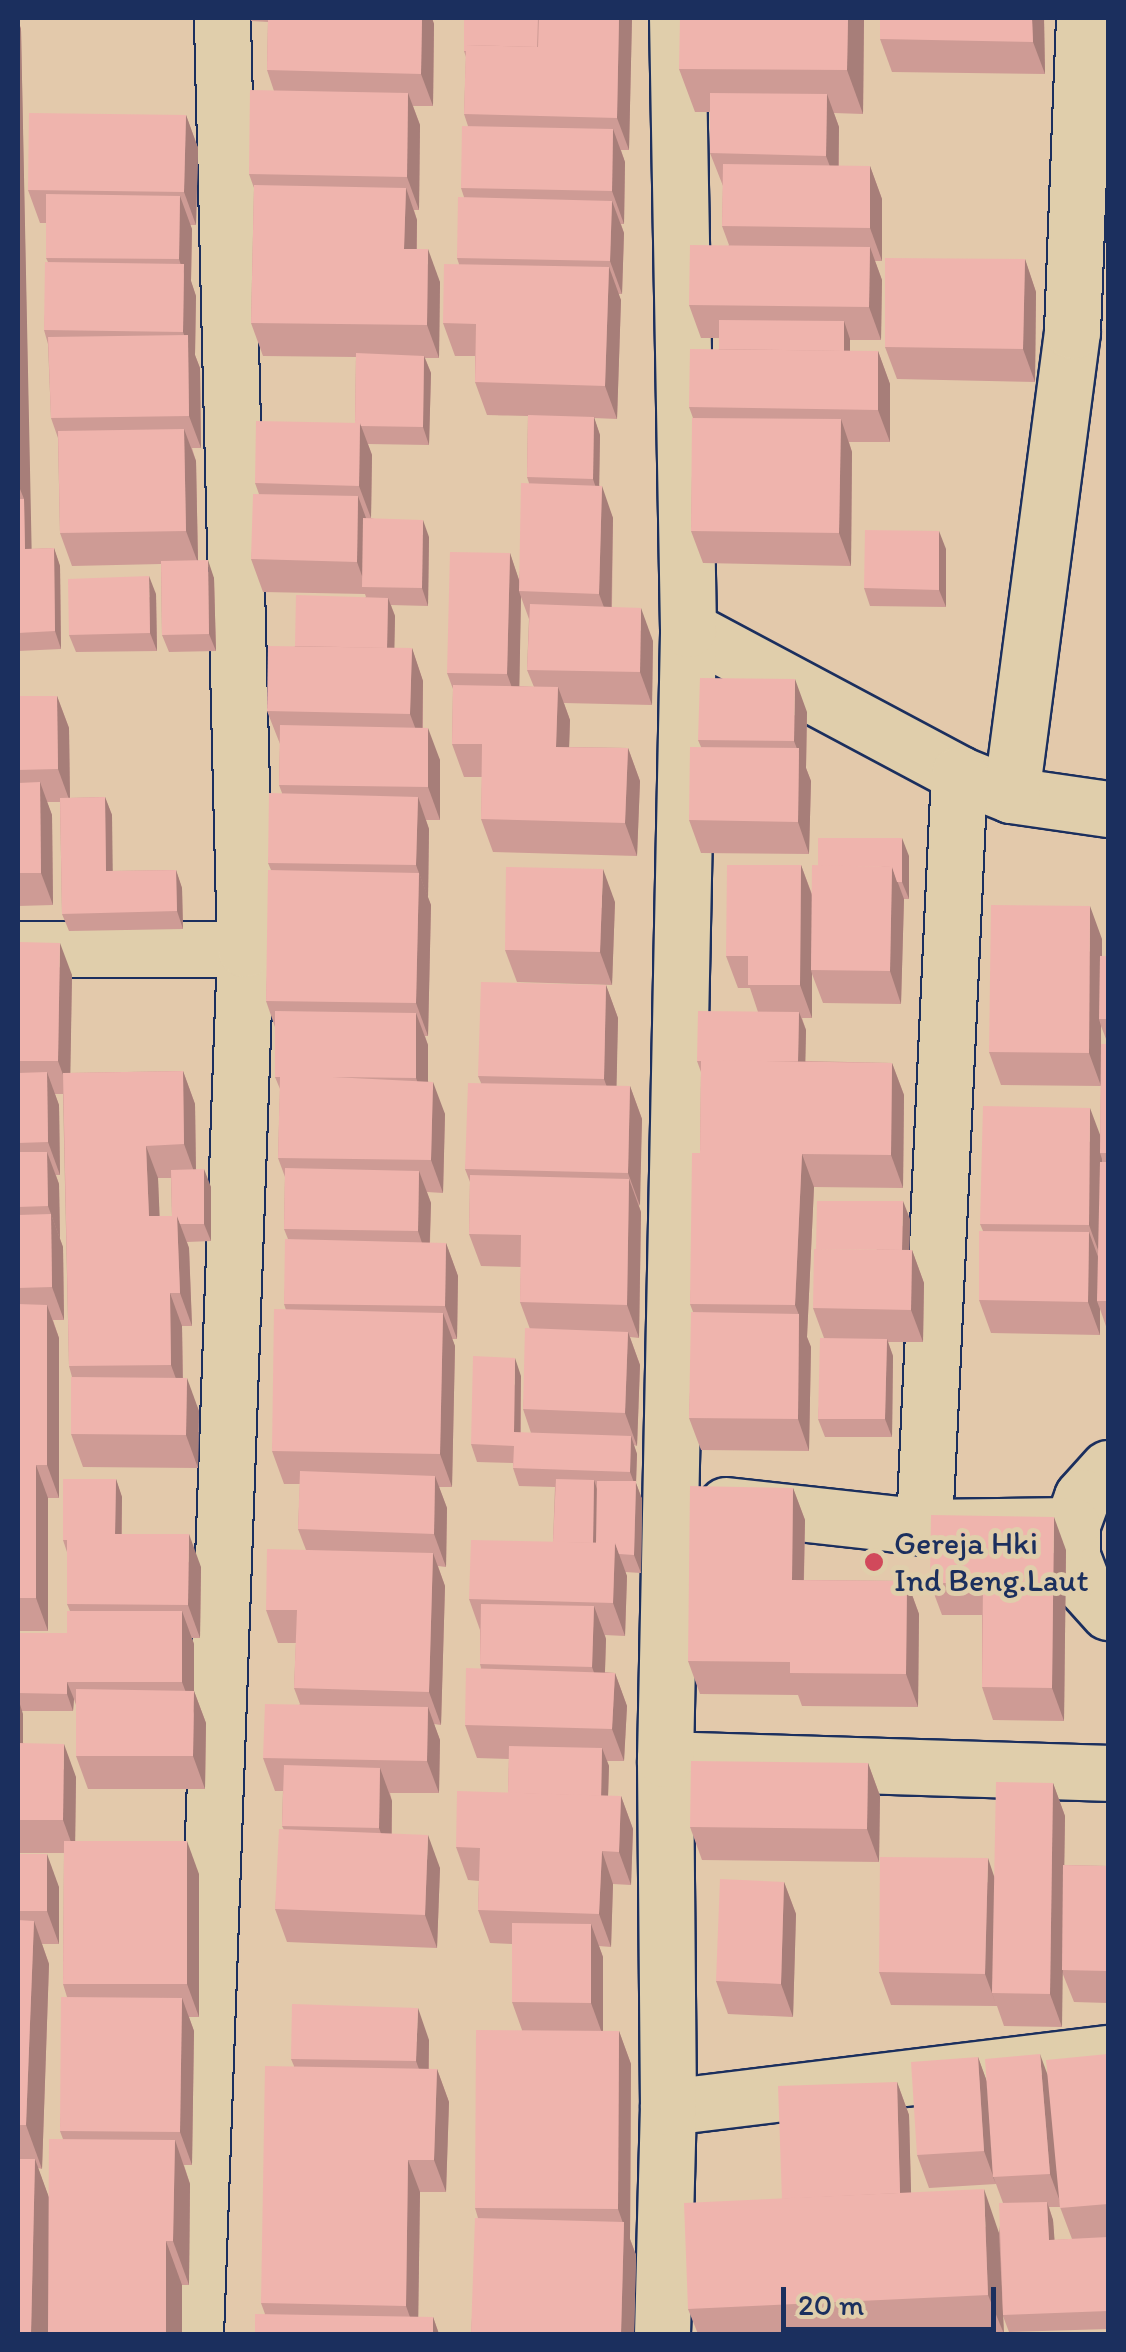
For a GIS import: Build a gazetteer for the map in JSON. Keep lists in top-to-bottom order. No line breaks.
{"places":["Gereja Hki Ind Beng.Laut"],"scale_bar":"20 m"}
